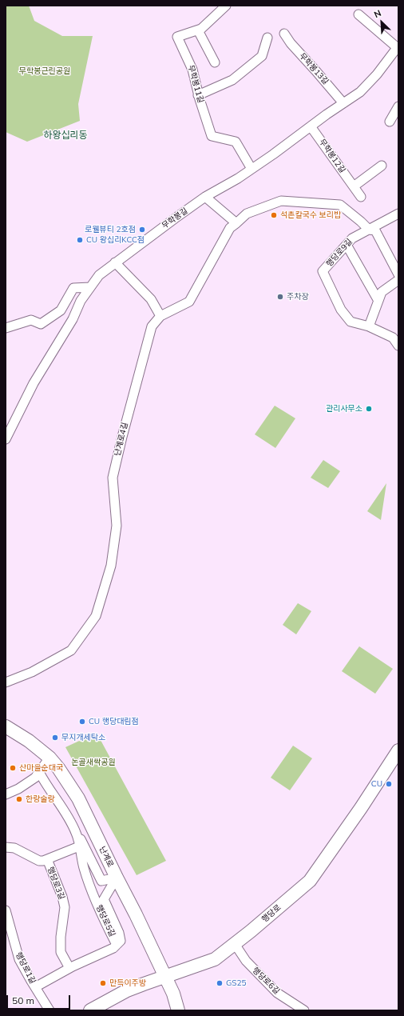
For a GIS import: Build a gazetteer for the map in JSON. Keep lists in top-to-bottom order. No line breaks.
{"streets":{"main road":["난계로","행당로"],"street":["무학봉13길","무학봉11길","무학봉12길","무학봉길","행당로9길","난계로4길","행당로3길","행당로5길","행당로1길","행당로6길"]},"crossings":[["무학봉13길","무학봉길"],["무학봉11길","무학봉길"],["무학봉12길","무학봉길"],["난계로","행당로"],["행당로3길","행당로5길"],["행당로3길","행당로1길"],["행당로","행당로6길"],["행당로5길","행당로1길"]],"districts":["하왕십리동"],"parks":["무학봉근린공원","논골새싹공원"],"places":["석촌칼국수 보리밥","로웰뷰티 2호점","CU 왕십리KCC점","주차장","관리사무소","CU 행당대림점","무지개세탁소","산마을순대국","CU","한랑술랑","만득이주방","GS25"],"scale_bar":"50 m","north":"top left"}
